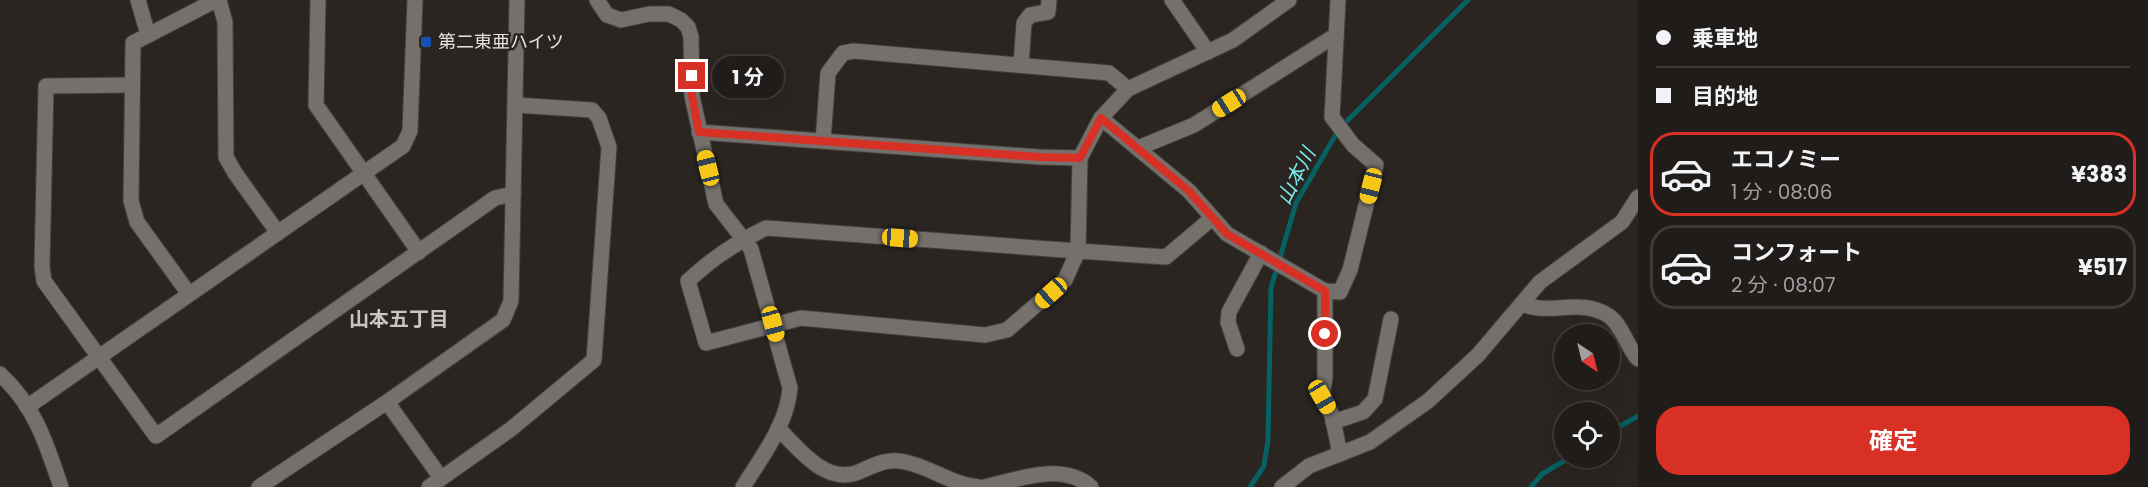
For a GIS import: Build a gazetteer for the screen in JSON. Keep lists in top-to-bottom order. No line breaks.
{"districts":["山本五丁目"],"water":["山本川"],"places":{"transit":["第二東亜ハイツ"]},"north":"bottom right","page":{"banner":["乗車地","目的地"],"bubble":"1 分","list":[{"name":"エコノミー","note":"1 分 · 08:06","value":"¥383"},{"name":"コンフォート","note":"2 分 · 08:07","value":"¥517"}],"buttons":"確定"}}
